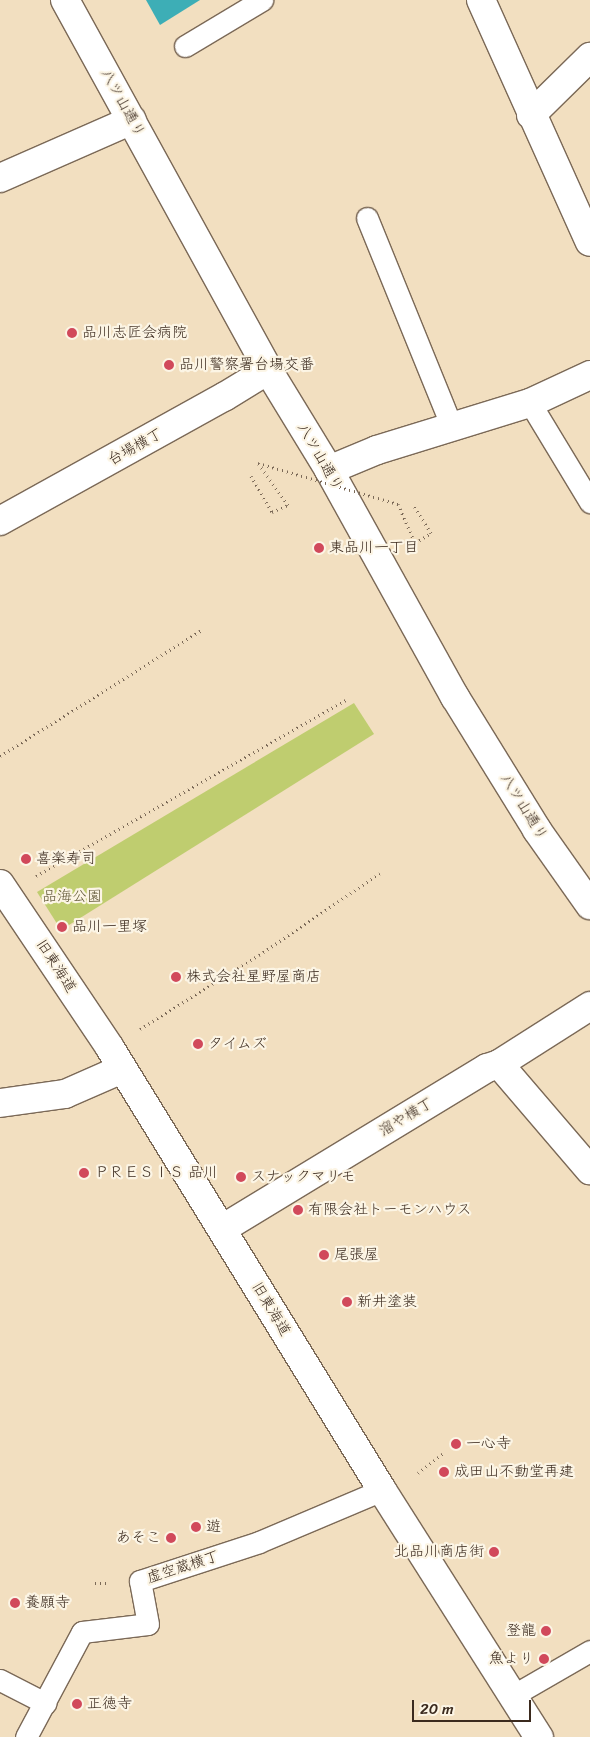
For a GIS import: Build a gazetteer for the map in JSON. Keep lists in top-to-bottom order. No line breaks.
{"streets":{"street":["八ツ山通り","台場横丁","旧東海道","溜や横丁"],"lane":["虚空蔵横丁"]},"crossings":[["八ツ山通り","台場横丁"],["旧東海道","溜や横丁"],["旧東海道","虚空蔵横丁"]],"parks":["品海公園"],"places":["品川志匠会病院","品川警察署台場交番","東品川一丁目","喜楽寿司","品川一里塚","株式会社星野屋商店","タイムズ","ＰＲＥＳＩＳ 品川","スナックマリモ","有限会社トーモンハウス","尾張屋","新井塗装","一心寺","成田山不動堂再建","遊","あそこ","北品川商店街","養願寺","登龍","魚より","正徳寺"],"scale_bar":"20 m"}
